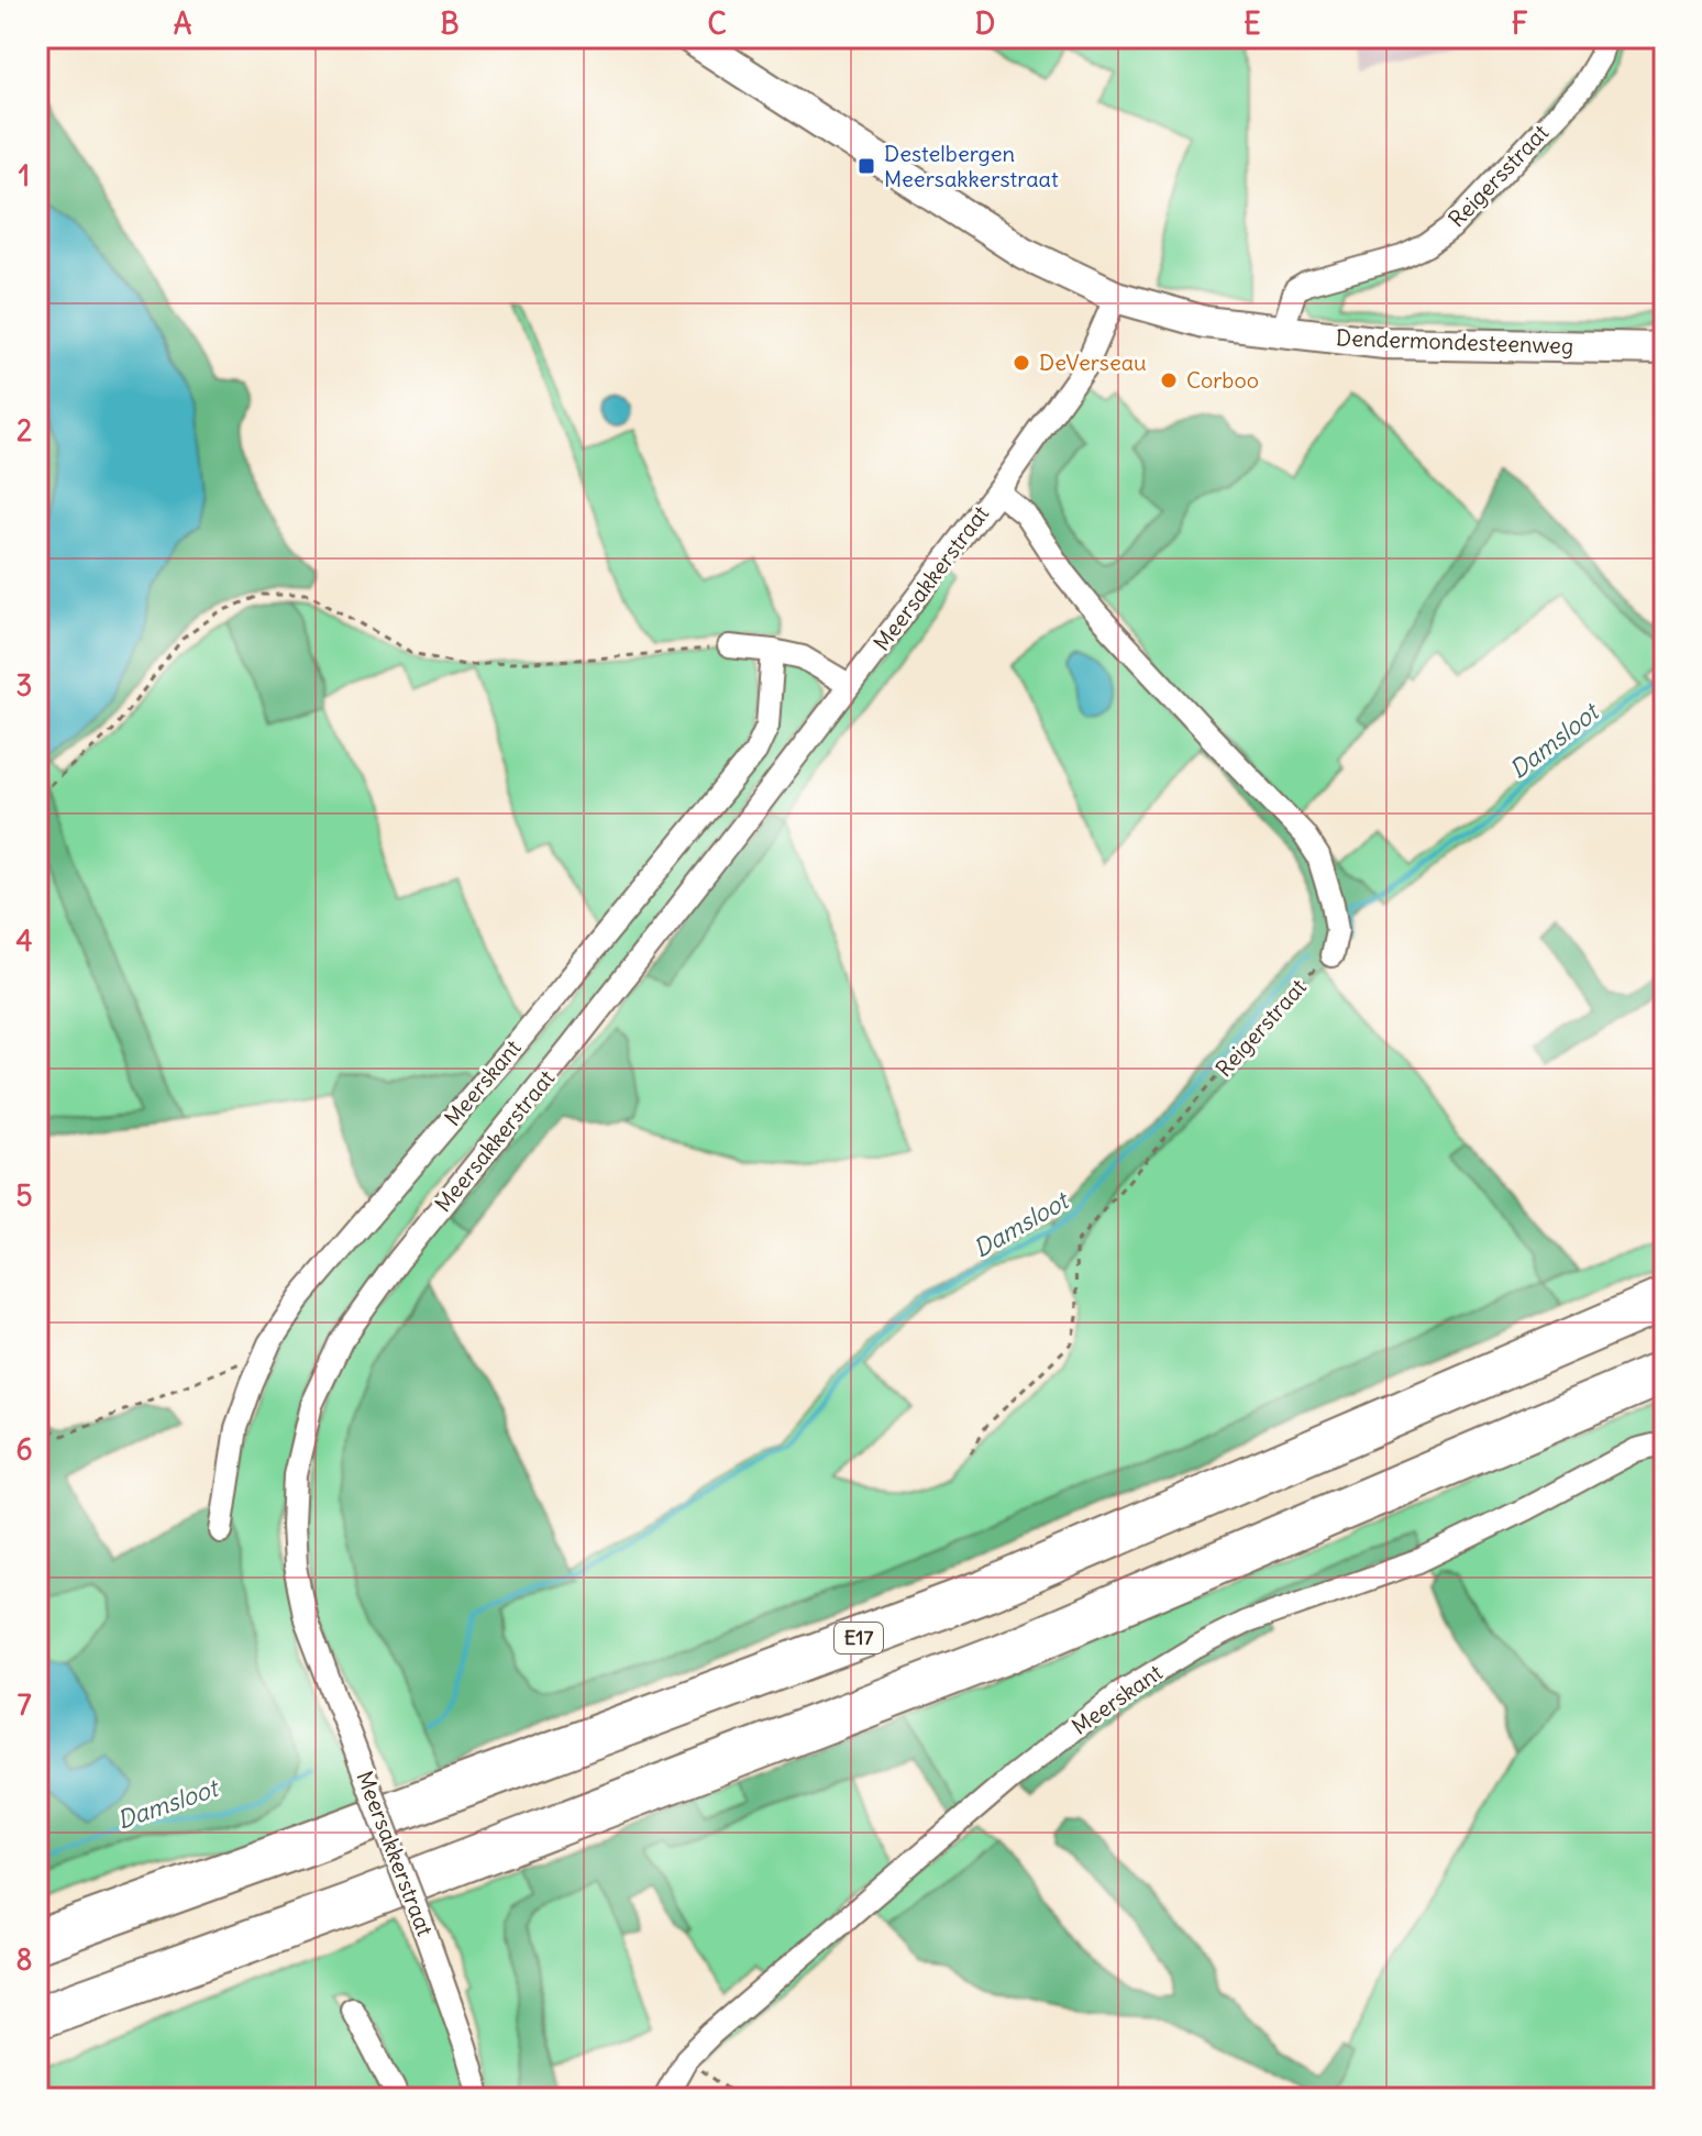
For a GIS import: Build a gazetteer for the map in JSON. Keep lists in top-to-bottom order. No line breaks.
{"streets":{"highway":["E17"],"main road":["Dendermondesteenweg"],"street":["Reigersstraat","Meersakkerstraat","Meerskant"],"path":["Reigerstraat"]},"crossings":[["Reigersstraat","Dendermondesteenweg"],["Dendermondesteenweg","Meersakkerstraat"]],"water":["Damsloot"],"places":{"transit":["Destelbergen Meersakkerstraat"],"other":["DeVerseau","Corboo"]},"grid":{"columns":["A","B","C","D","E","F"],"rows":["1","2","3","4","5","6","7","8"]}}
